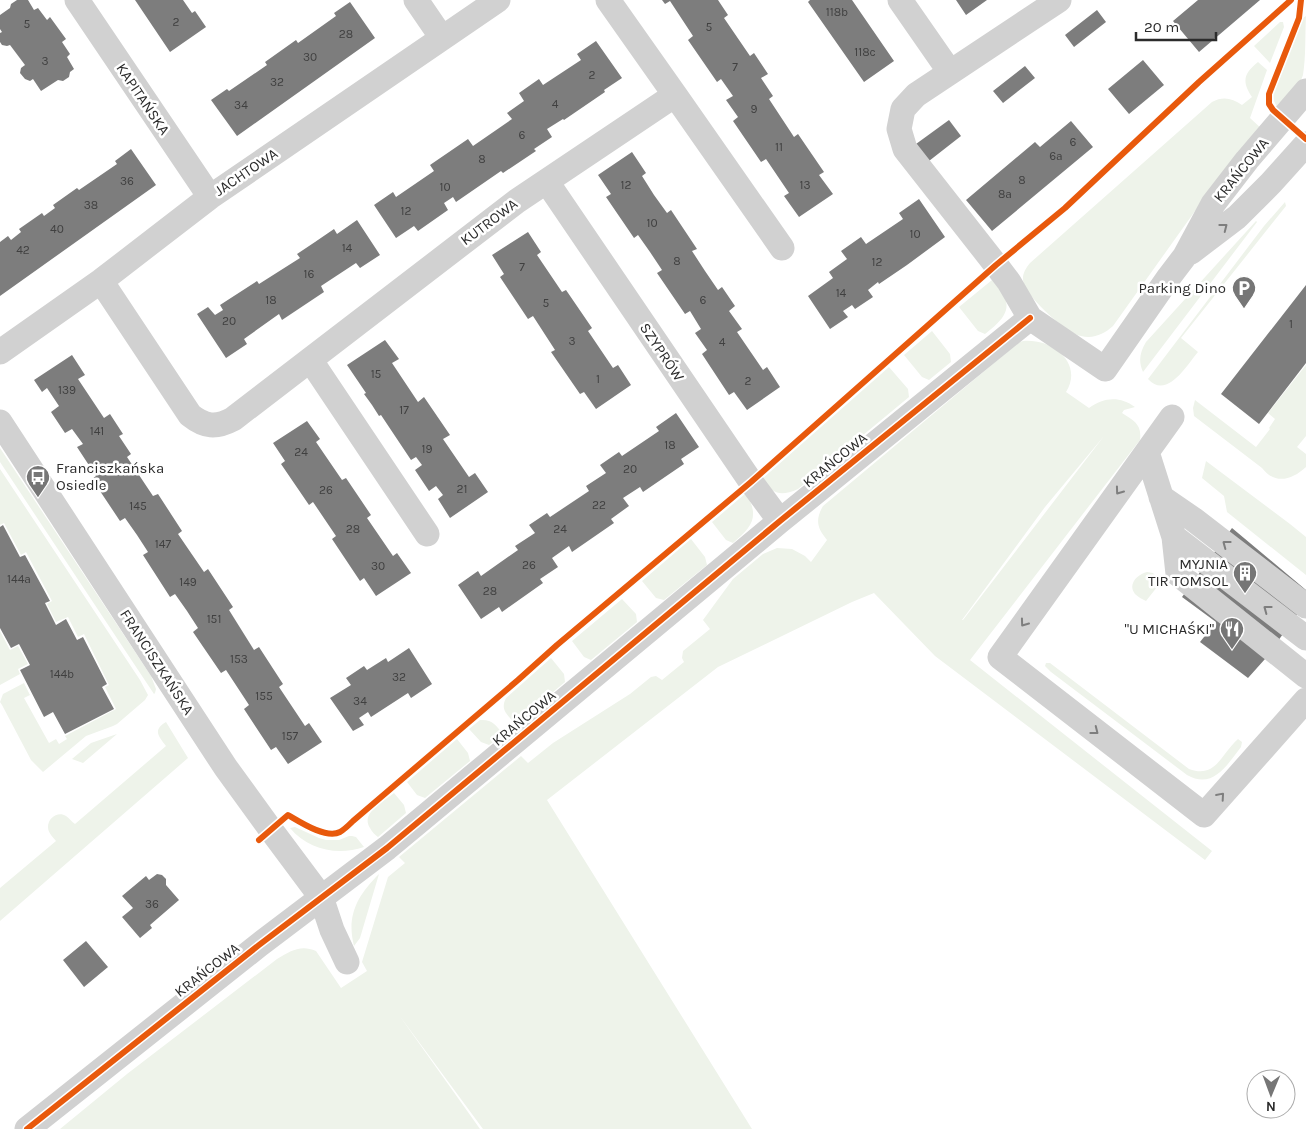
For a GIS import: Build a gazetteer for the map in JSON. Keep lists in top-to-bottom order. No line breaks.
{"streets":{"street":["KAPITAŃSKA","KRAŃCOWA","JACHTOWA","KUTROWA","SZYPRÓW","FRANCISZKAŃSKA"]},"crossings":[["KAPITAŃSKA","JACHTOWA"],["KRAŃCOWA","SZYPRÓW"],["KRAŃCOWA","FRANCISZKAŃSKA"],["JACHTOWA","KUTROWA"],["KUTROWA","SZYPRÓW"]],"places":{"parking":["Parking Dino"],"bus stop":["Franciszkańska Osiedle"],"building":["MYJNIA TIR TOMSOL"],"restaurant":["\"U MICHAŚKI\""]},"house_numbers":["118b","2","5","5","28","118c","30","3","7","2","32","4","34","9","6","6","11","6a","8","8","36","12","13","10","8a","38","12","10","40","10","14","42","8","12","7","16","14","18","6","5","20","1","3","4","15","1","2","139","17","141","18","19","24","20","21","26","22","145","28","24","147","26","30","144a","149","28","151","153","144b","32","155","34","157","36"],"scale_bar":"20 m","north":"bottom"}
